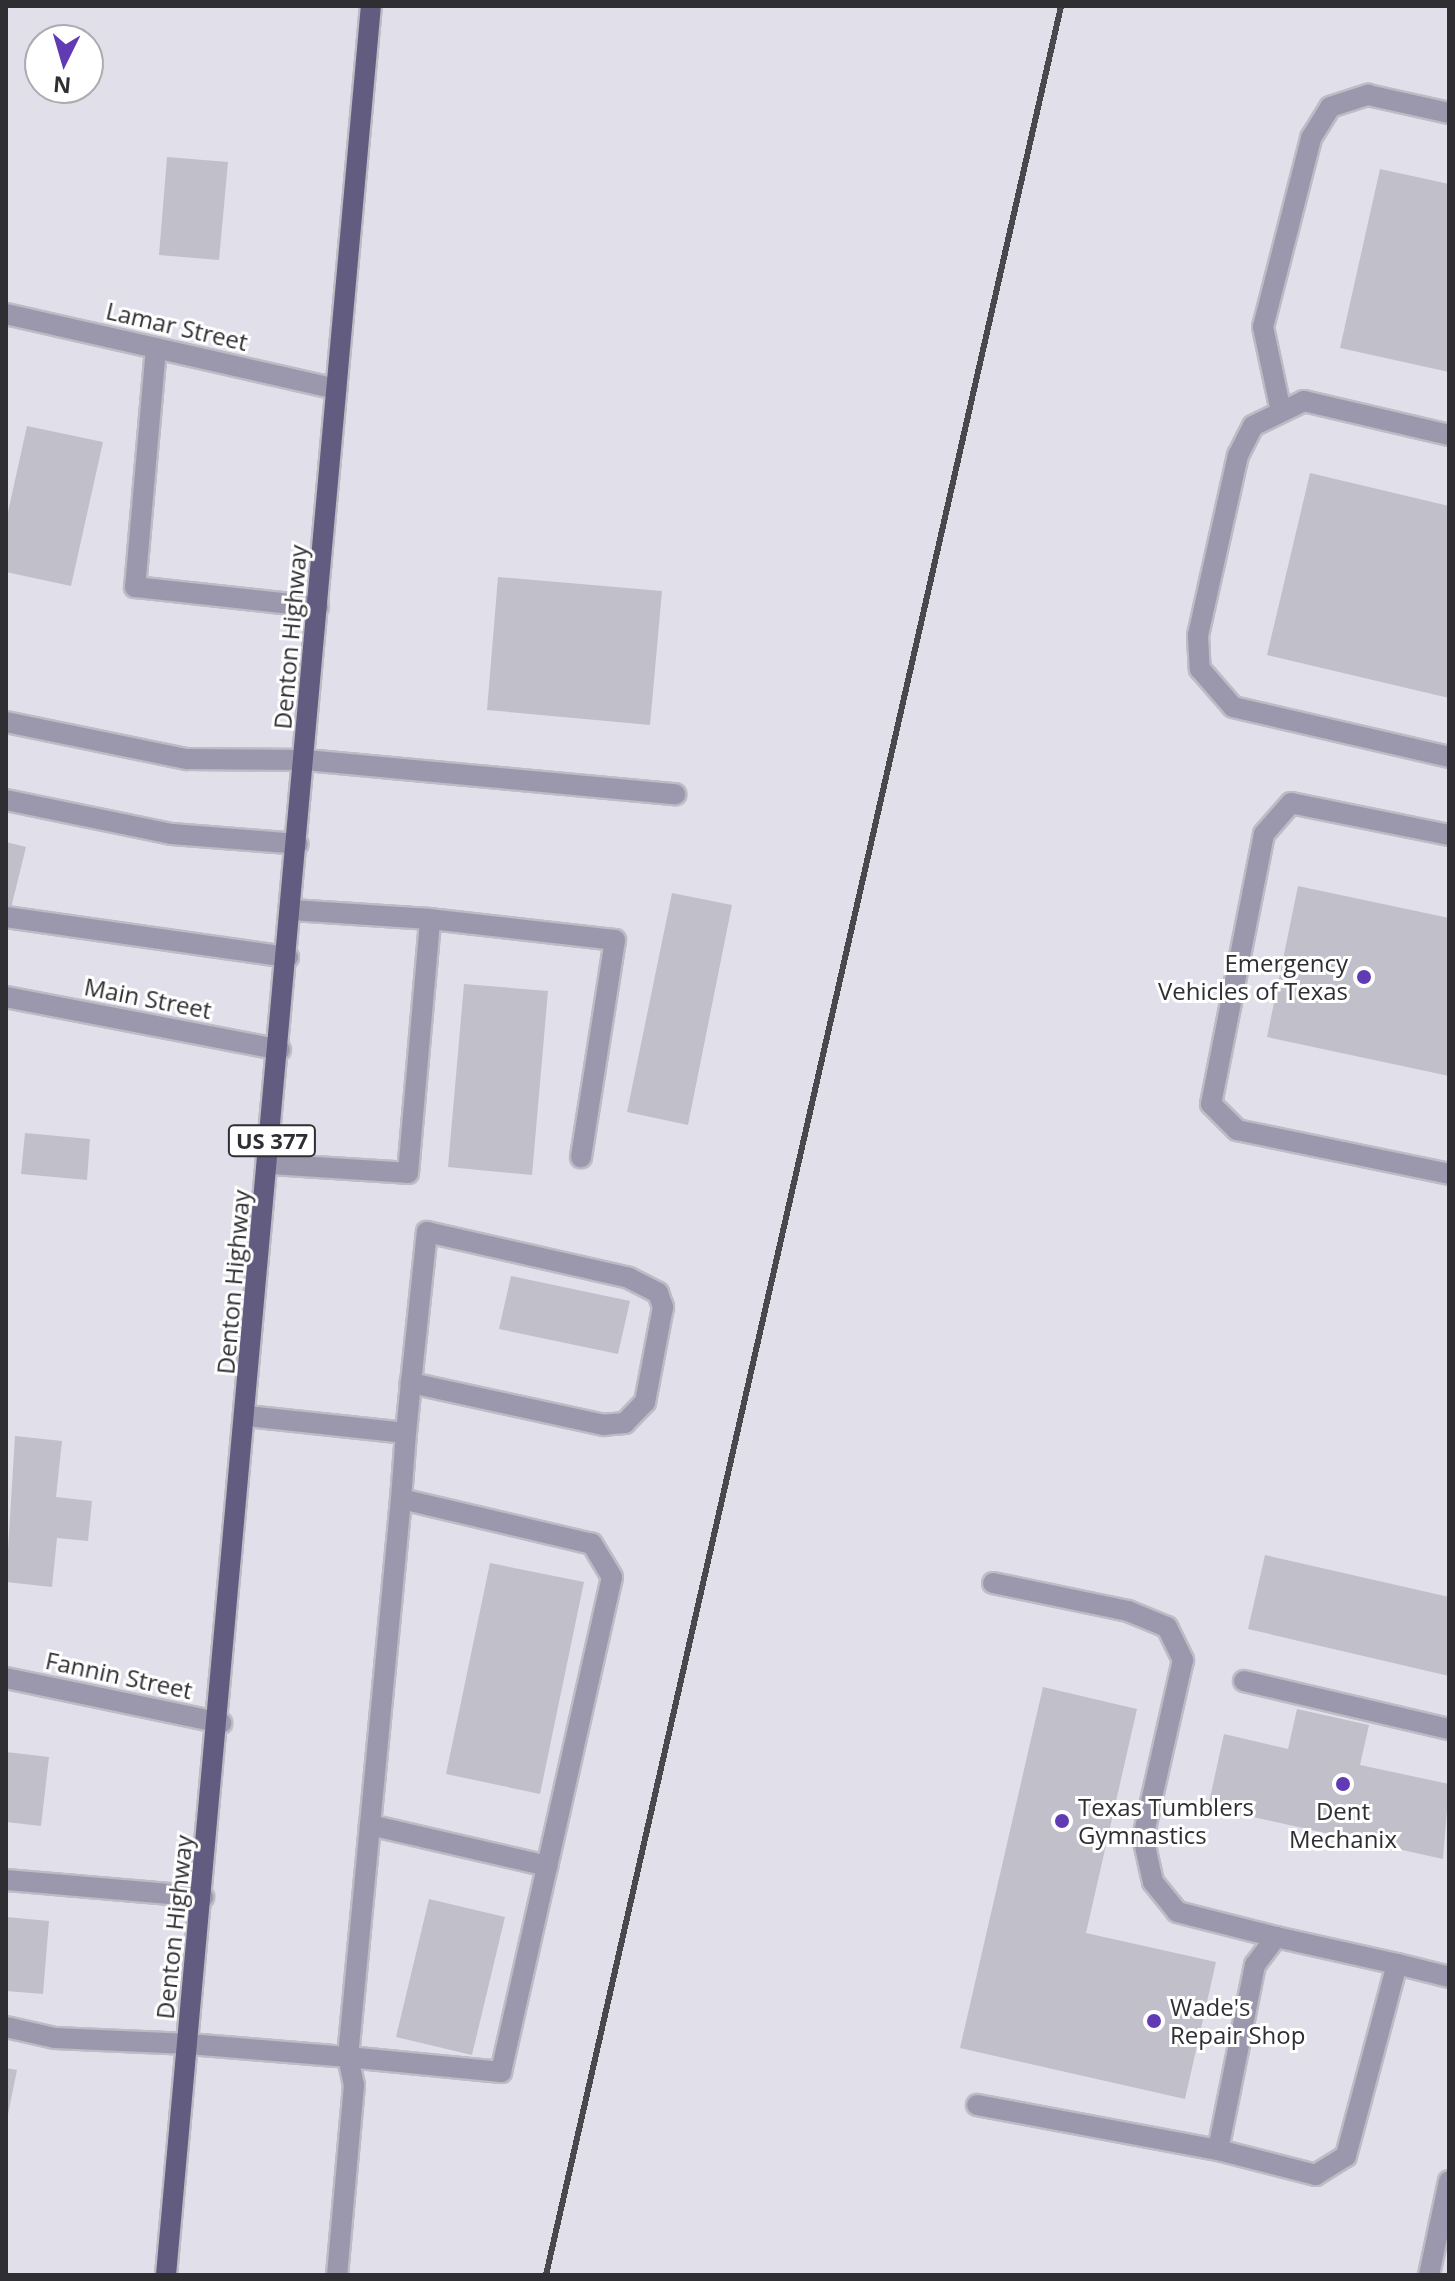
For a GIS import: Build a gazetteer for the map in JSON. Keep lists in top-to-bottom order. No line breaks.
{"streets":{"main road":["Denton Highway","US 377"],"street":["Lamar Street","Main Street","Fannin Street"]},"crossings":[["Lamar Street","Denton Highway"],["Denton Highway","Main Street"],["Denton Highway","Fannin Street"]],"places":["Emergency Vehicles of Texas","Dent Mechanix","Texas Tumblers Gymnastics","Wade's Repair Shop"],"north":"bottom"}
